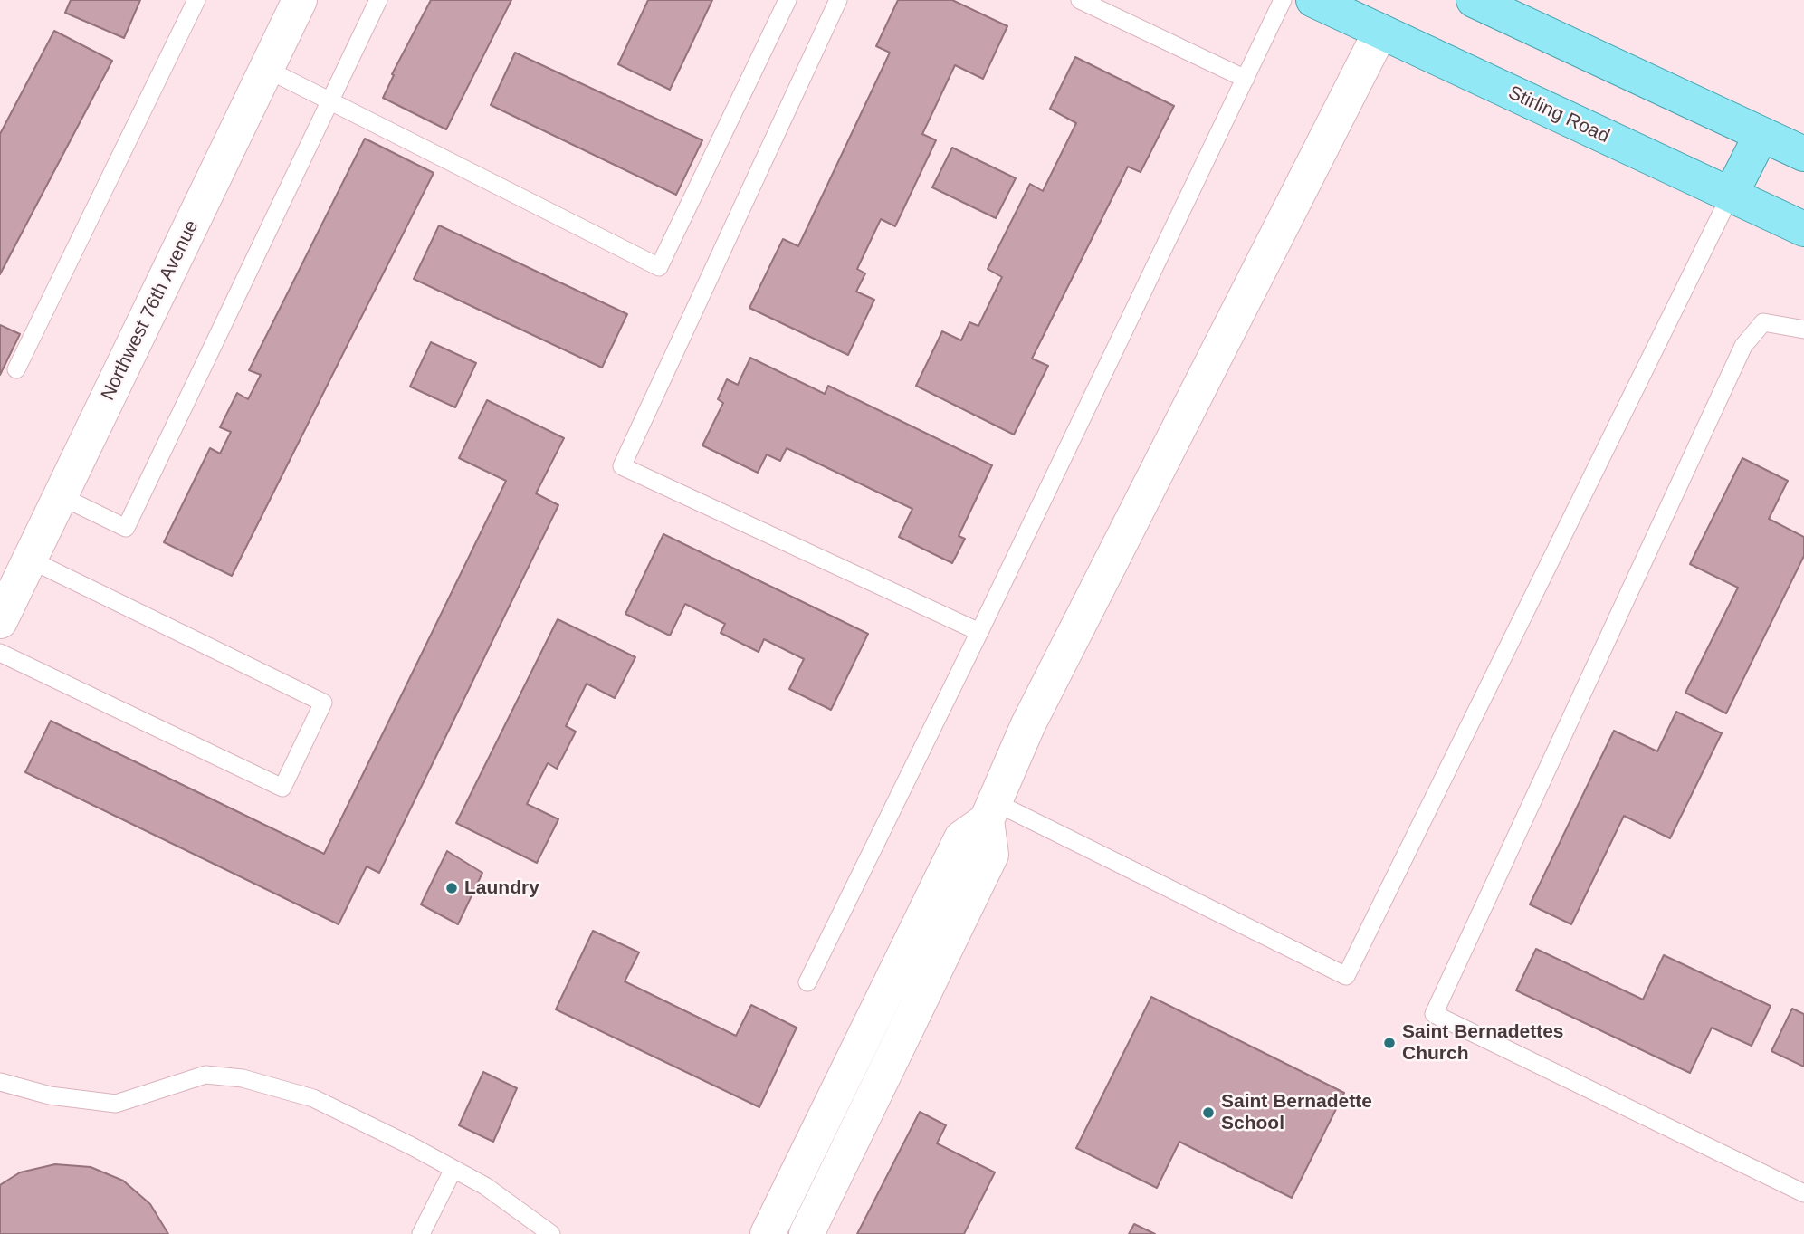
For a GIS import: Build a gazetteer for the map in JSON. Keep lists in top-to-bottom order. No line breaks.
{"streets":{"main road":["Stirling Road"],"street":["Northwest 76th Avenue"]},"places":["Laundry","Saint Bernadettes Church","Saint Bernadette School"]}
